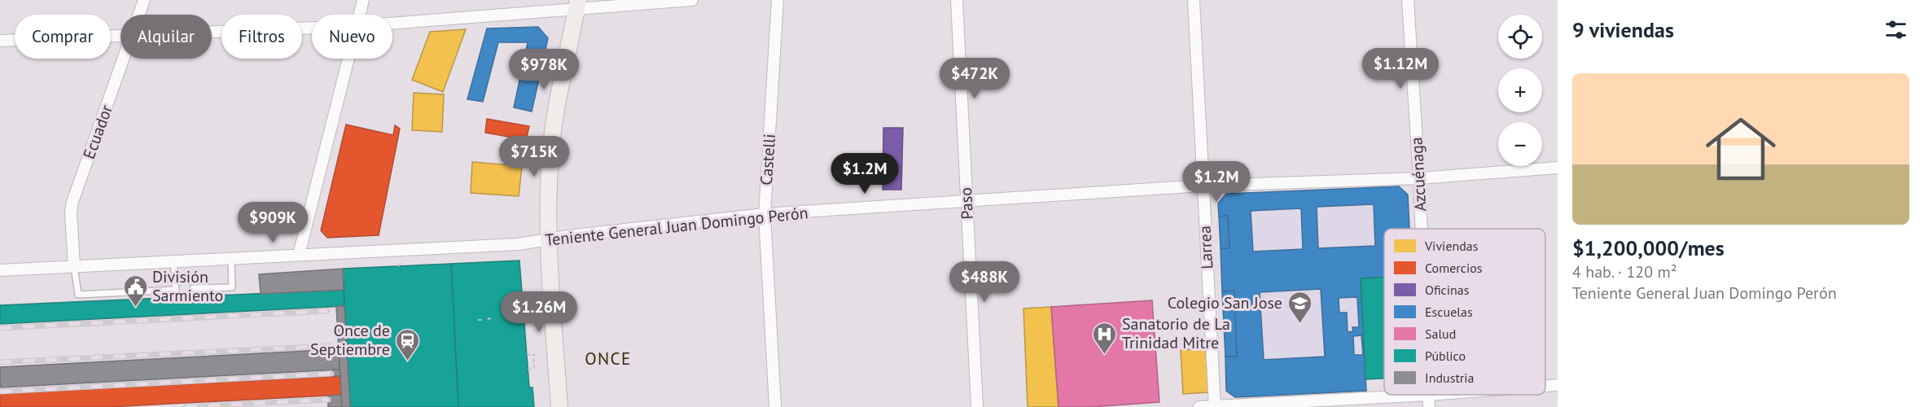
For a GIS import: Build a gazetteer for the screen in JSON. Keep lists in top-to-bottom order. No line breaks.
{"streets":{"street":["Ecuador","Castelli","Azcuénaga","Paso","Teniente General Juan Domingo Perón","Larrea"]},"crossings":[["Ecuador","Teniente General Juan Domingo Perón"],["Castelli","Teniente General Juan Domingo Perón"],["Azcuénaga","Teniente General Juan Domingo Perón"],["Paso","Teniente General Juan Domingo Perón"],["Teniente General Juan Domingo Perón","Larrea"]],"districts":["ONCE"],"places":{"public building":["División Sarmiento"],"school or university":["Colegio San Jose"],"hospital":["Sanatorio de La Trinidad Mitre"],"station":["Once de Septiembre"]},"legend":["Viviendas","Comercios","Oficinas","Escuelas","Salud","Público","Industria"],"page":{"heading":"9 viviendas","map_buttons":["+","−"],"chip":["Comprar","Alquilar","Filtros","Nuevo"],"price":["$1.12M","$978K","$472K","$715K","$1.2M","$1.2M","$909K","$488K","$1.26M"],"list":[{"name":"$1,200,000/mes","note":"4 hab. · 120 m² · Teniente General Juan Domingo Perón"}]}}
